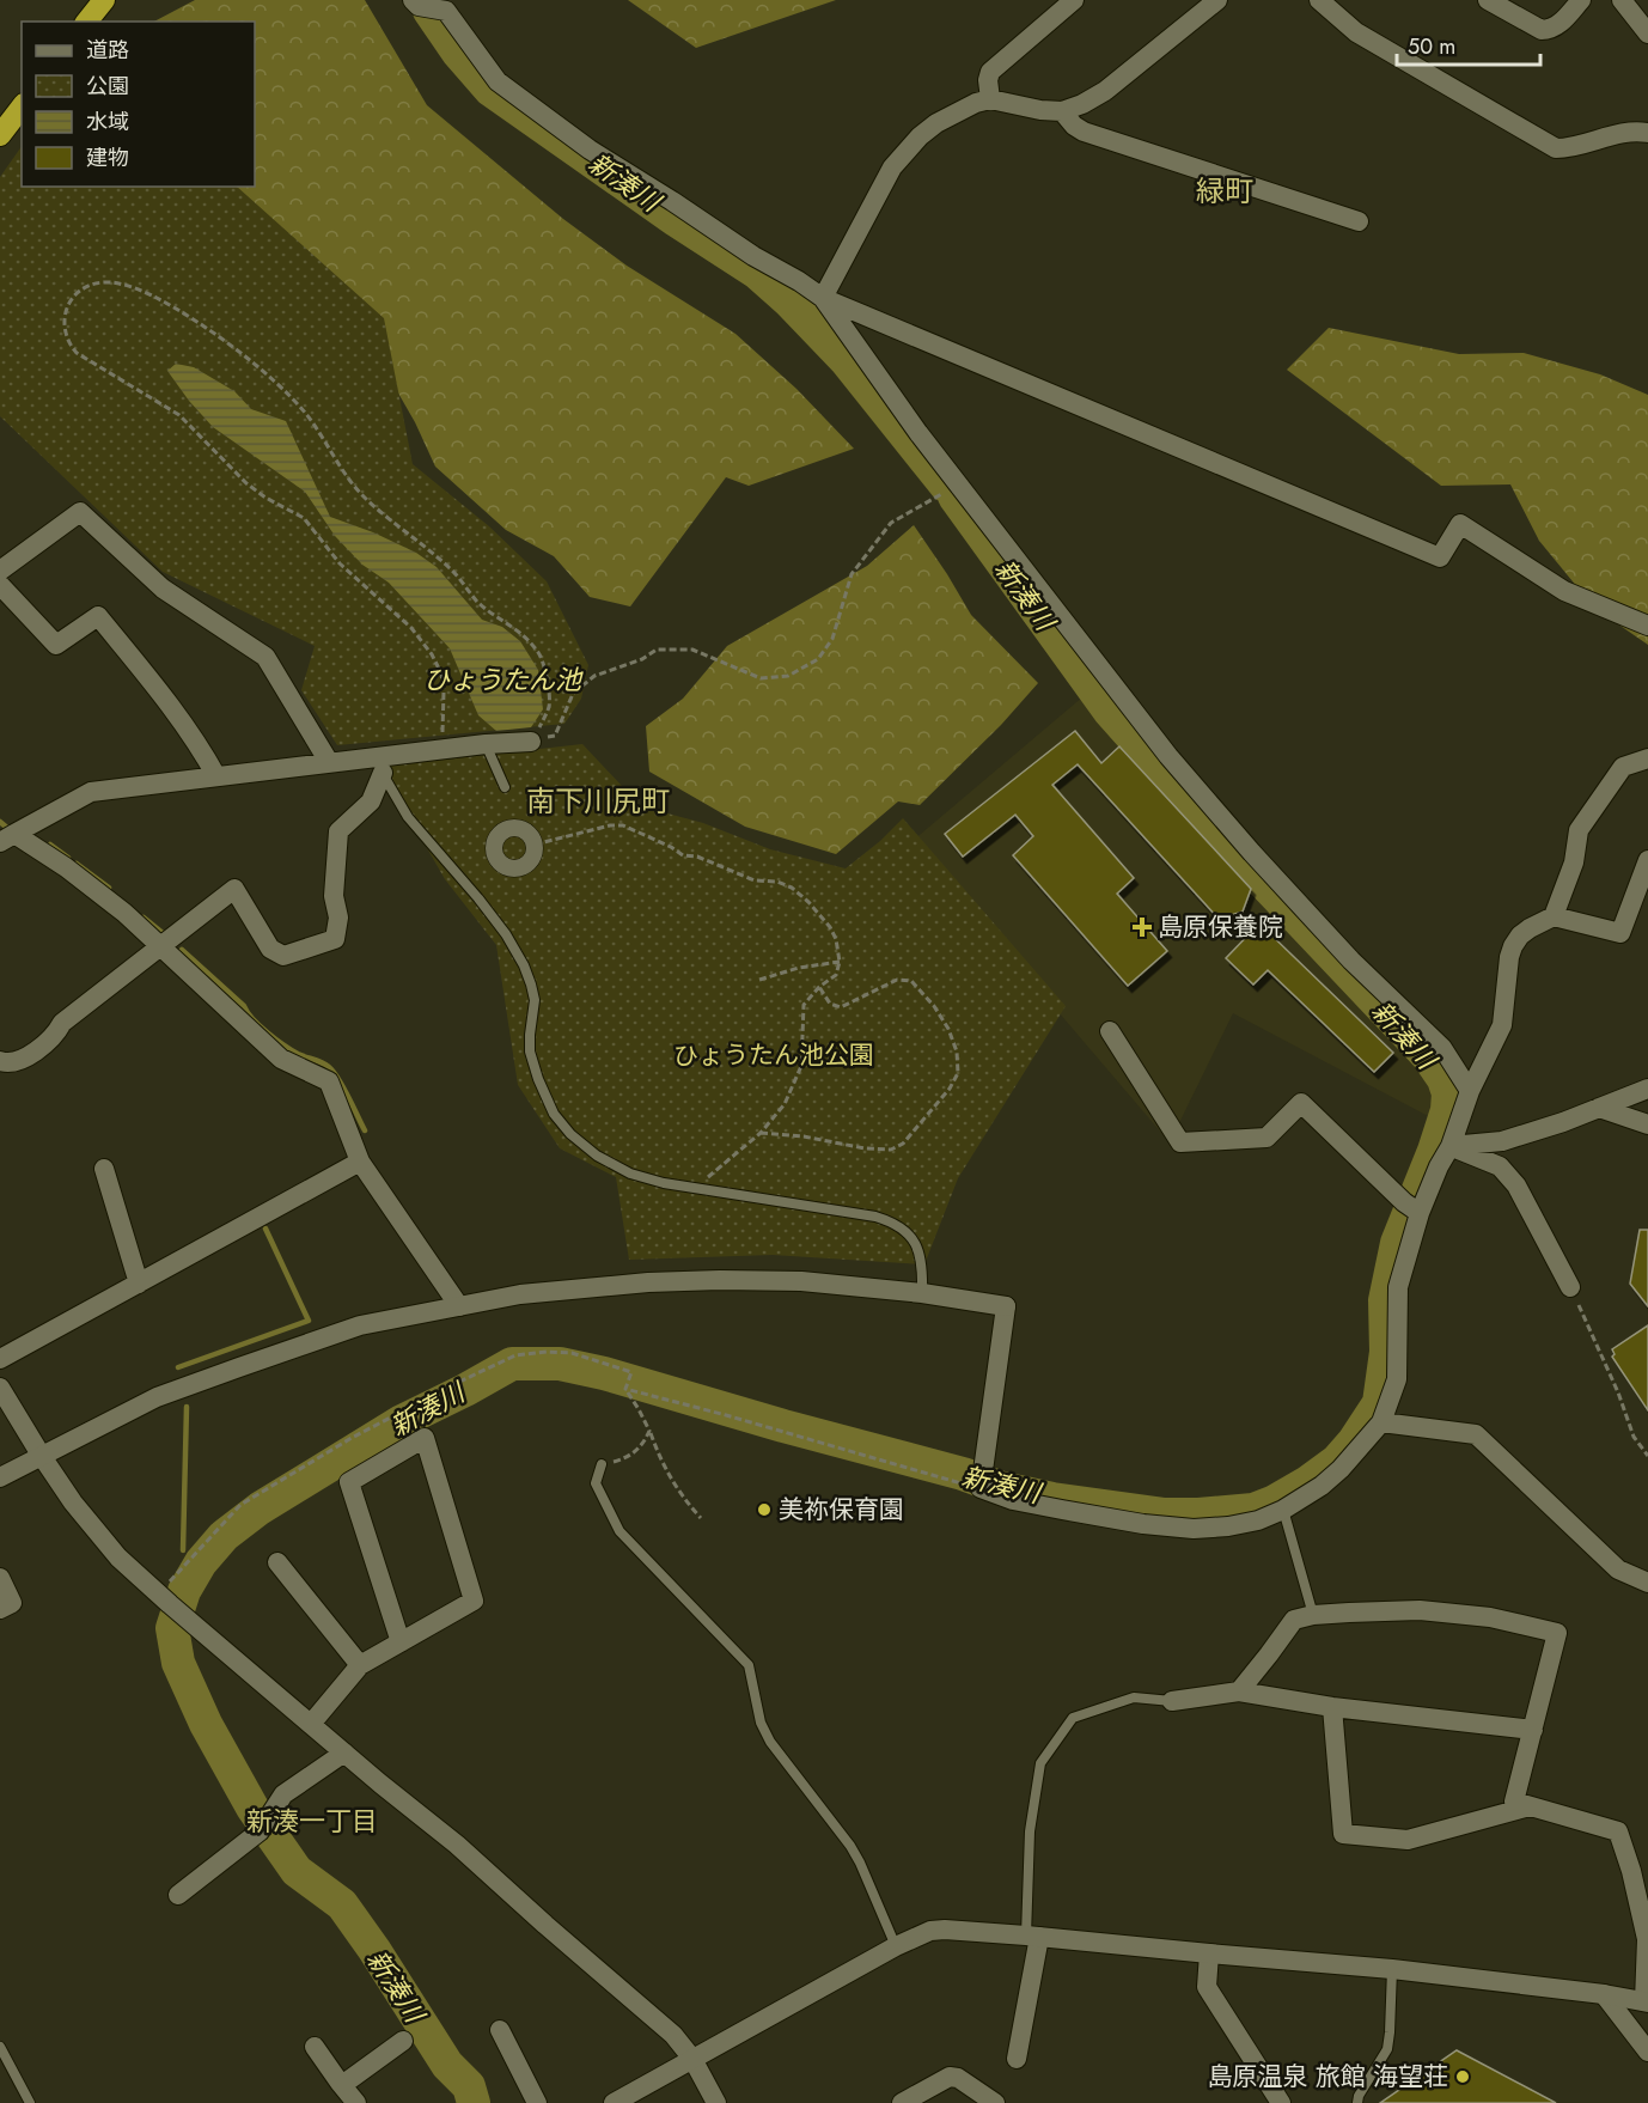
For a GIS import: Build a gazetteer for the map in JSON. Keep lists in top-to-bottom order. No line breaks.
{"districts":["緑町","南下川尻町","新湊一丁目"],"water":["新湊川","ひょうたん池"],"parks":["ひょうたん池公園"],"places":{"health":["島原保養院"],"other":["美祢保育園","島原温泉 旅館 海望荘"]},"legend":["道路","公園","水域","建物"],"scale_bar":"50 m"}
